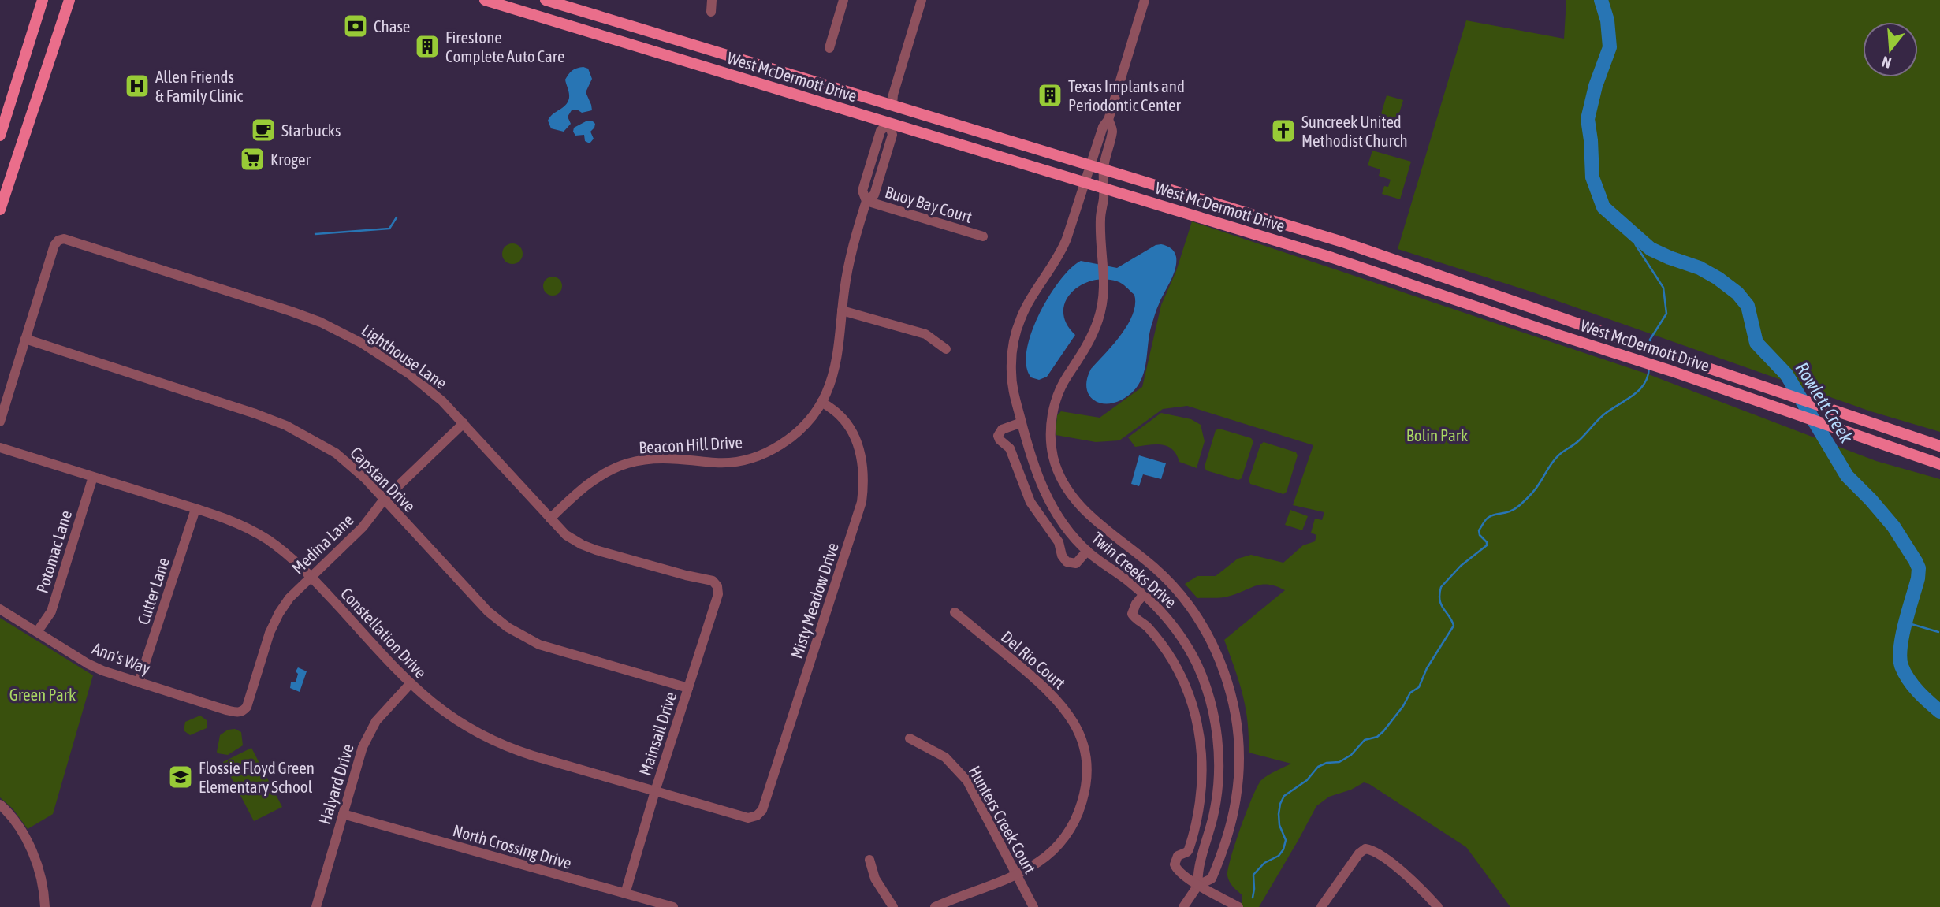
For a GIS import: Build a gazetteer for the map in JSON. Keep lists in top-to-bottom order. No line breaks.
{"streets":{"main road":["West McDermott Drive"],"street":["Buoy Bay Court","Lighthouse Lane","Beacon Hill Drive","Capstan Drive","Medina Lane","Potomac Lane","Twin Creeks Drive","Cutter Lane","Misty Meadow Drive","Constellation Drive","Ann's Way","Del Rio Court","Mainsail Drive","Halyard Drive","Hunters Creek Court","North Crossing Drive"]},"crossings":[["West McDermott Drive","Beacon Hill Drive"],["West McDermott Drive","Twin Creeks Drive"],["Buoy Bay Court","Beacon Hill Drive"],["Lighthouse Lane","Beacon Hill Drive"],["Lighthouse Lane","Capstan Drive"],["Lighthouse Lane","Medina Lane"],["Lighthouse Lane","Mainsail Drive"],["Beacon Hill Drive","Misty Meadow Drive"],["Capstan Drive","Medina Lane"],["Capstan Drive","Mainsail Drive"],["Medina Lane","Constellation Drive"],["Medina Lane","Ann's Way"],["Potomac Lane","Constellation Drive"],["Potomac Lane","Ann's Way"],["Cutter Lane","Constellation Drive"],["Cutter Lane","Ann's Way"],["Misty Meadow Drive","Constellation Drive"],["Constellation Drive","Mainsail Drive"],["Constellation Drive","Halyard Drive"],["Del Rio Court","Hunters Creek Court"],["Mainsail Drive","North Crossing Drive"],["Halyard Drive","North Crossing Drive"]],"water":["Rowlett Creek"],"parks":["Bolin Park","Green Park"],"places":{"bank":["Chase"],"building":["Firestone Complete Auto Care","Texas Implants and Periodontic Center"],"hospital":["Allen Friends & Family Clinic"],"cafe":["Starbucks"],"church":["Suncreek United Methodist Church"],"supermarket":["Kroger"],"school or university":["Flossie Floyd Green Elementary School"]},"north":"bottom"}
